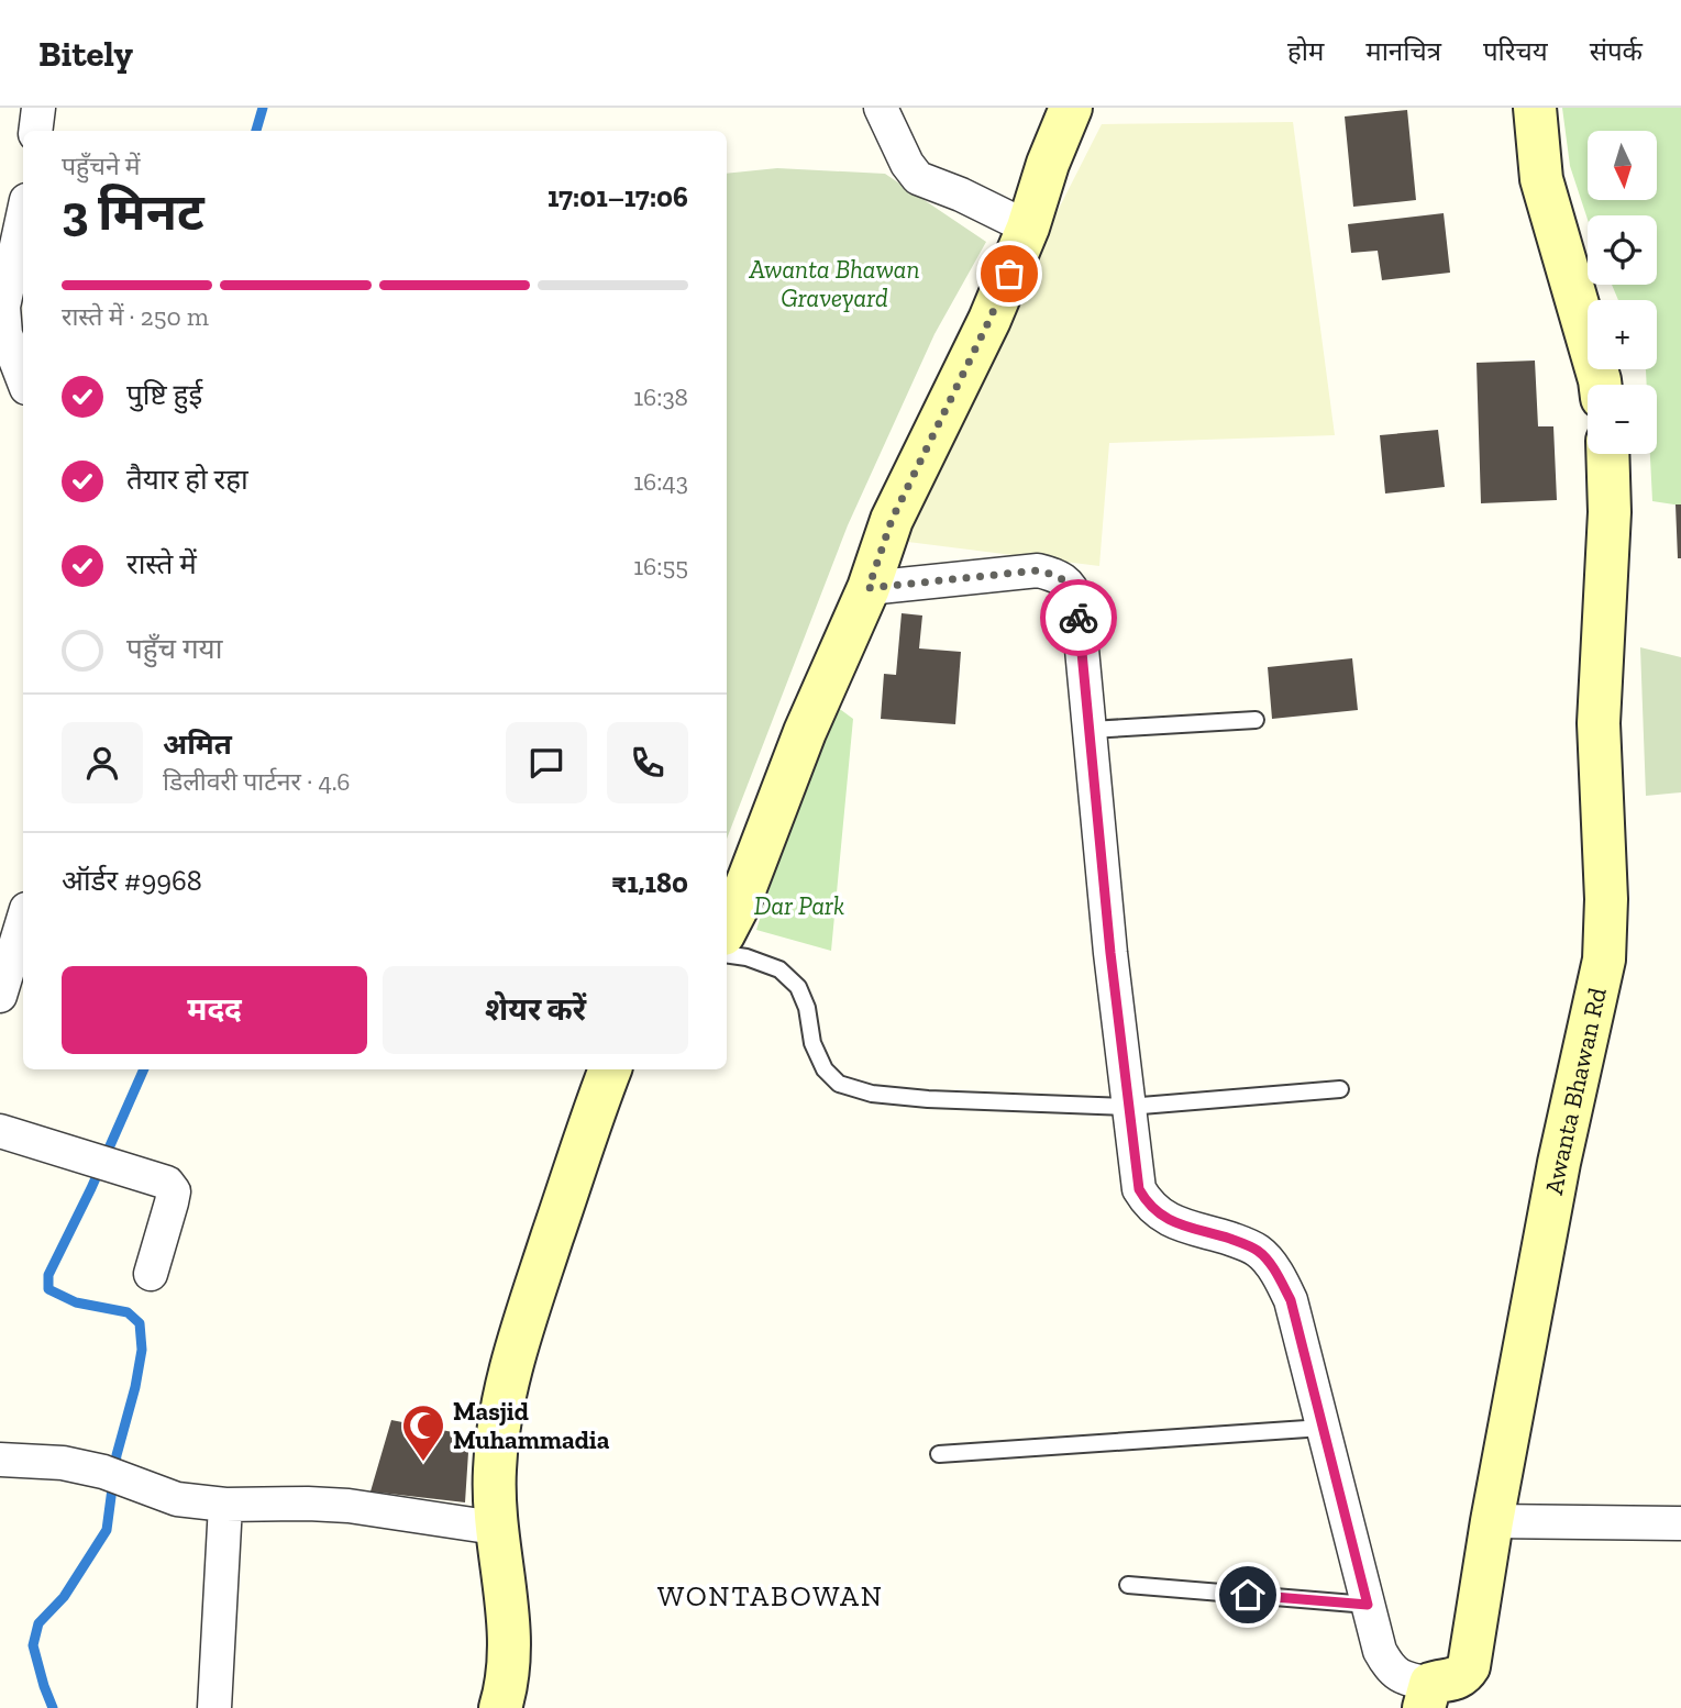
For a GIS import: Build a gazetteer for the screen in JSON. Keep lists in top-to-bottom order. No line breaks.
{"streets":{"street":["Awanta Bhawan Rd"]},"districts":["WONTABOWAN"],"parks":["Awanta Bhawan Graveyard","Dar Park"],"places":{"mosque":["Masjid Muhammadia"]},"north":"bottom","page":{"header":"Bitely","nav":["होम","मानचित्र","परिचय","संपर्क"],"map_buttons":["+","−"],"heading":["3 मिनट","पहुँचने में","17:01–17:06"],"panel":["अमित","डिलीवरी पार्टनर · 4.6","ऑर्डर #9968","₹1,180"],"bar":"रास्ते में · 250 m","list":[["पुष्टि हुई","16:38"],["तैयार हो रहा","16:43"],["रास्ते में","16:55"],"पहुँच गया"],"buttons":["मदद","शेयर करें"]}}
